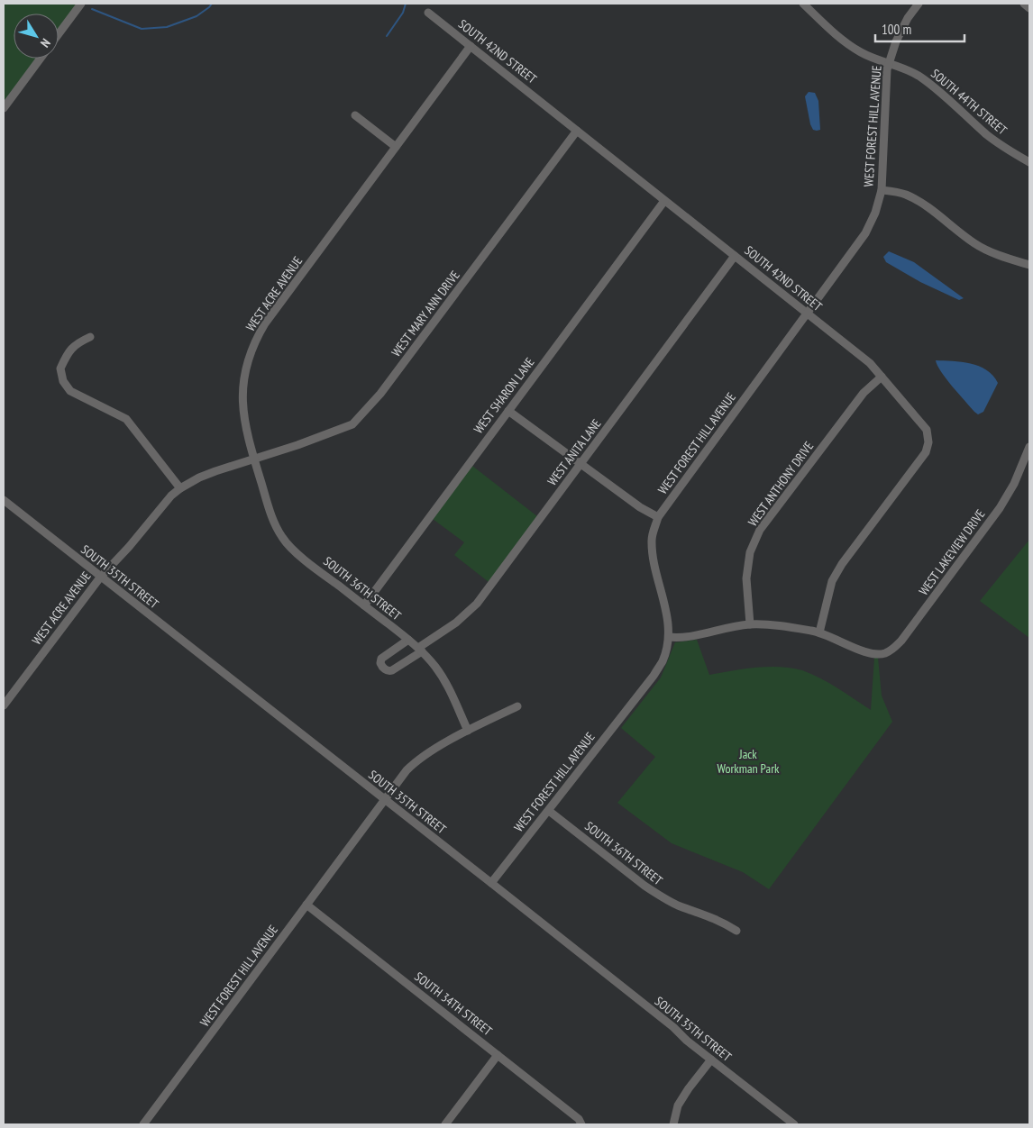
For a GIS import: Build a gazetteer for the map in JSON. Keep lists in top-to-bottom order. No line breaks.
{"streets":{"street":["SOUTH 42ND STREET","SOUTH 44TH STREET","WEST FOREST HILL AVENUE","WEST ACRE AVENUE","WEST MARY ANN DRIVE","WEST SHARON LANE","WEST ANITA LANE","WEST ANTHONY DRIVE","WEST LAKEVIEW DRIVE","SOUTH 35TH STREET","SOUTH 36TH STREET","SOUTH 34TH STREET"]},"crossings":[["SOUTH 42ND STREET","WEST FOREST HILL AVENUE"],["SOUTH 42ND STREET","WEST ACRE AVENUE"],["SOUTH 42ND STREET","WEST MARY ANN DRIVE"],["SOUTH 42ND STREET","WEST SHARON LANE"],["SOUTH 42ND STREET","WEST ANITA LANE"],["SOUTH 42ND STREET","WEST ANTHONY DRIVE"],["SOUTH 42ND STREET","WEST LAKEVIEW DRIVE"],["SOUTH 44TH STREET","WEST FOREST HILL AVENUE"],["WEST FOREST HILL AVENUE","SOUTH 35TH STREET"],["WEST FOREST HILL AVENUE","SOUTH 36TH STREET"],["WEST FOREST HILL AVENUE","SOUTH 34TH STREET"],["WEST ACRE AVENUE","WEST MARY ANN DRIVE"],["WEST ACRE AVENUE","SOUTH 35TH STREET"],["WEST ACRE AVENUE","SOUTH 36TH STREET"],["WEST MARY ANN DRIVE","SOUTH 36TH STREET"],["WEST SHARON LANE","SOUTH 36TH STREET"],["WEST ANITA LANE","SOUTH 36TH STREET"]],"parks":["Jack Workman Park"],"scale_bar":"100 m","north":"bottom right"}
